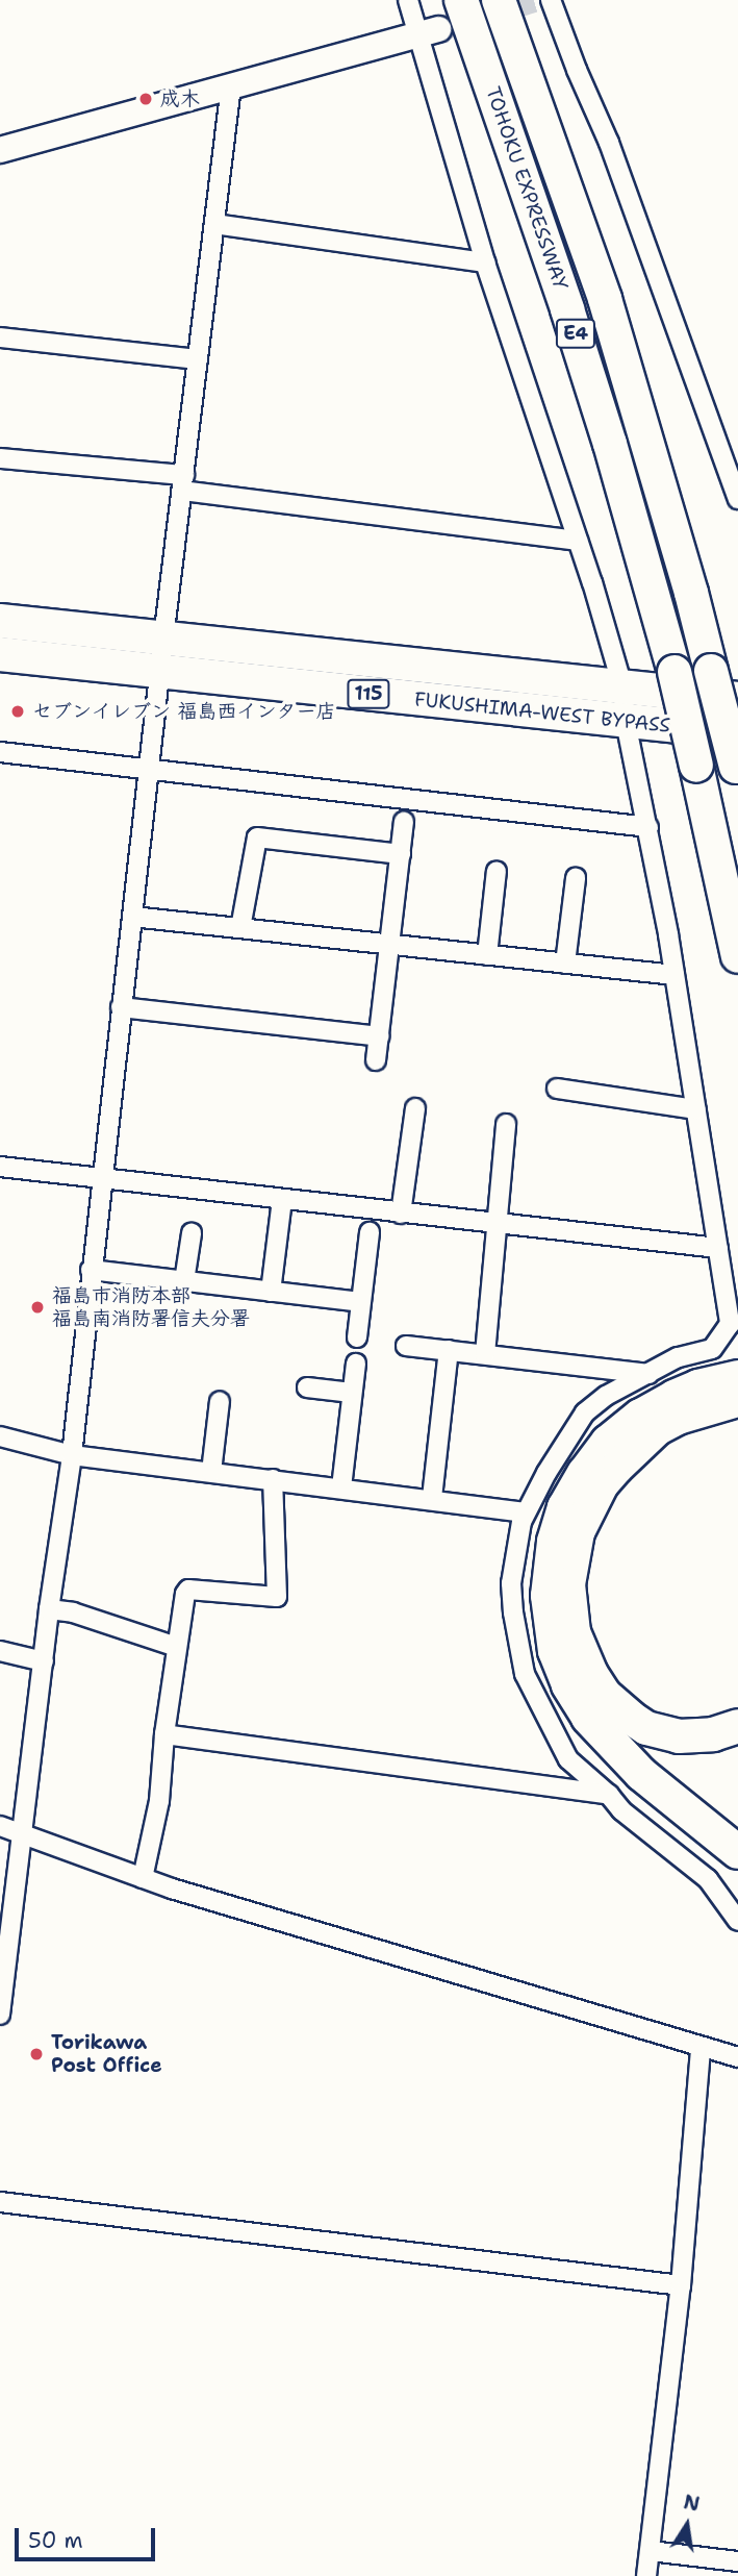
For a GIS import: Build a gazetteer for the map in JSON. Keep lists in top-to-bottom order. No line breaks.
{"streets":{"highway":["TOHOKU EXPRESSWAY","E4","115","FUKUSHIMA-WEST BYPASS"]},"crossings":[["TOHOKU EXPRESSWAY","E4"],["TOHOKU EXPRESSWAY","FUKUSHIMA-WEST BYPASS"],["E4","FUKUSHIMA-WEST BYPASS"]],"places":["成木","セブンイレブン 福島西インター店","福島市消防本部 福島南消防署信夫分署","Torikawa Post Office"],"scale_bar":"50 m","north":"top"}
